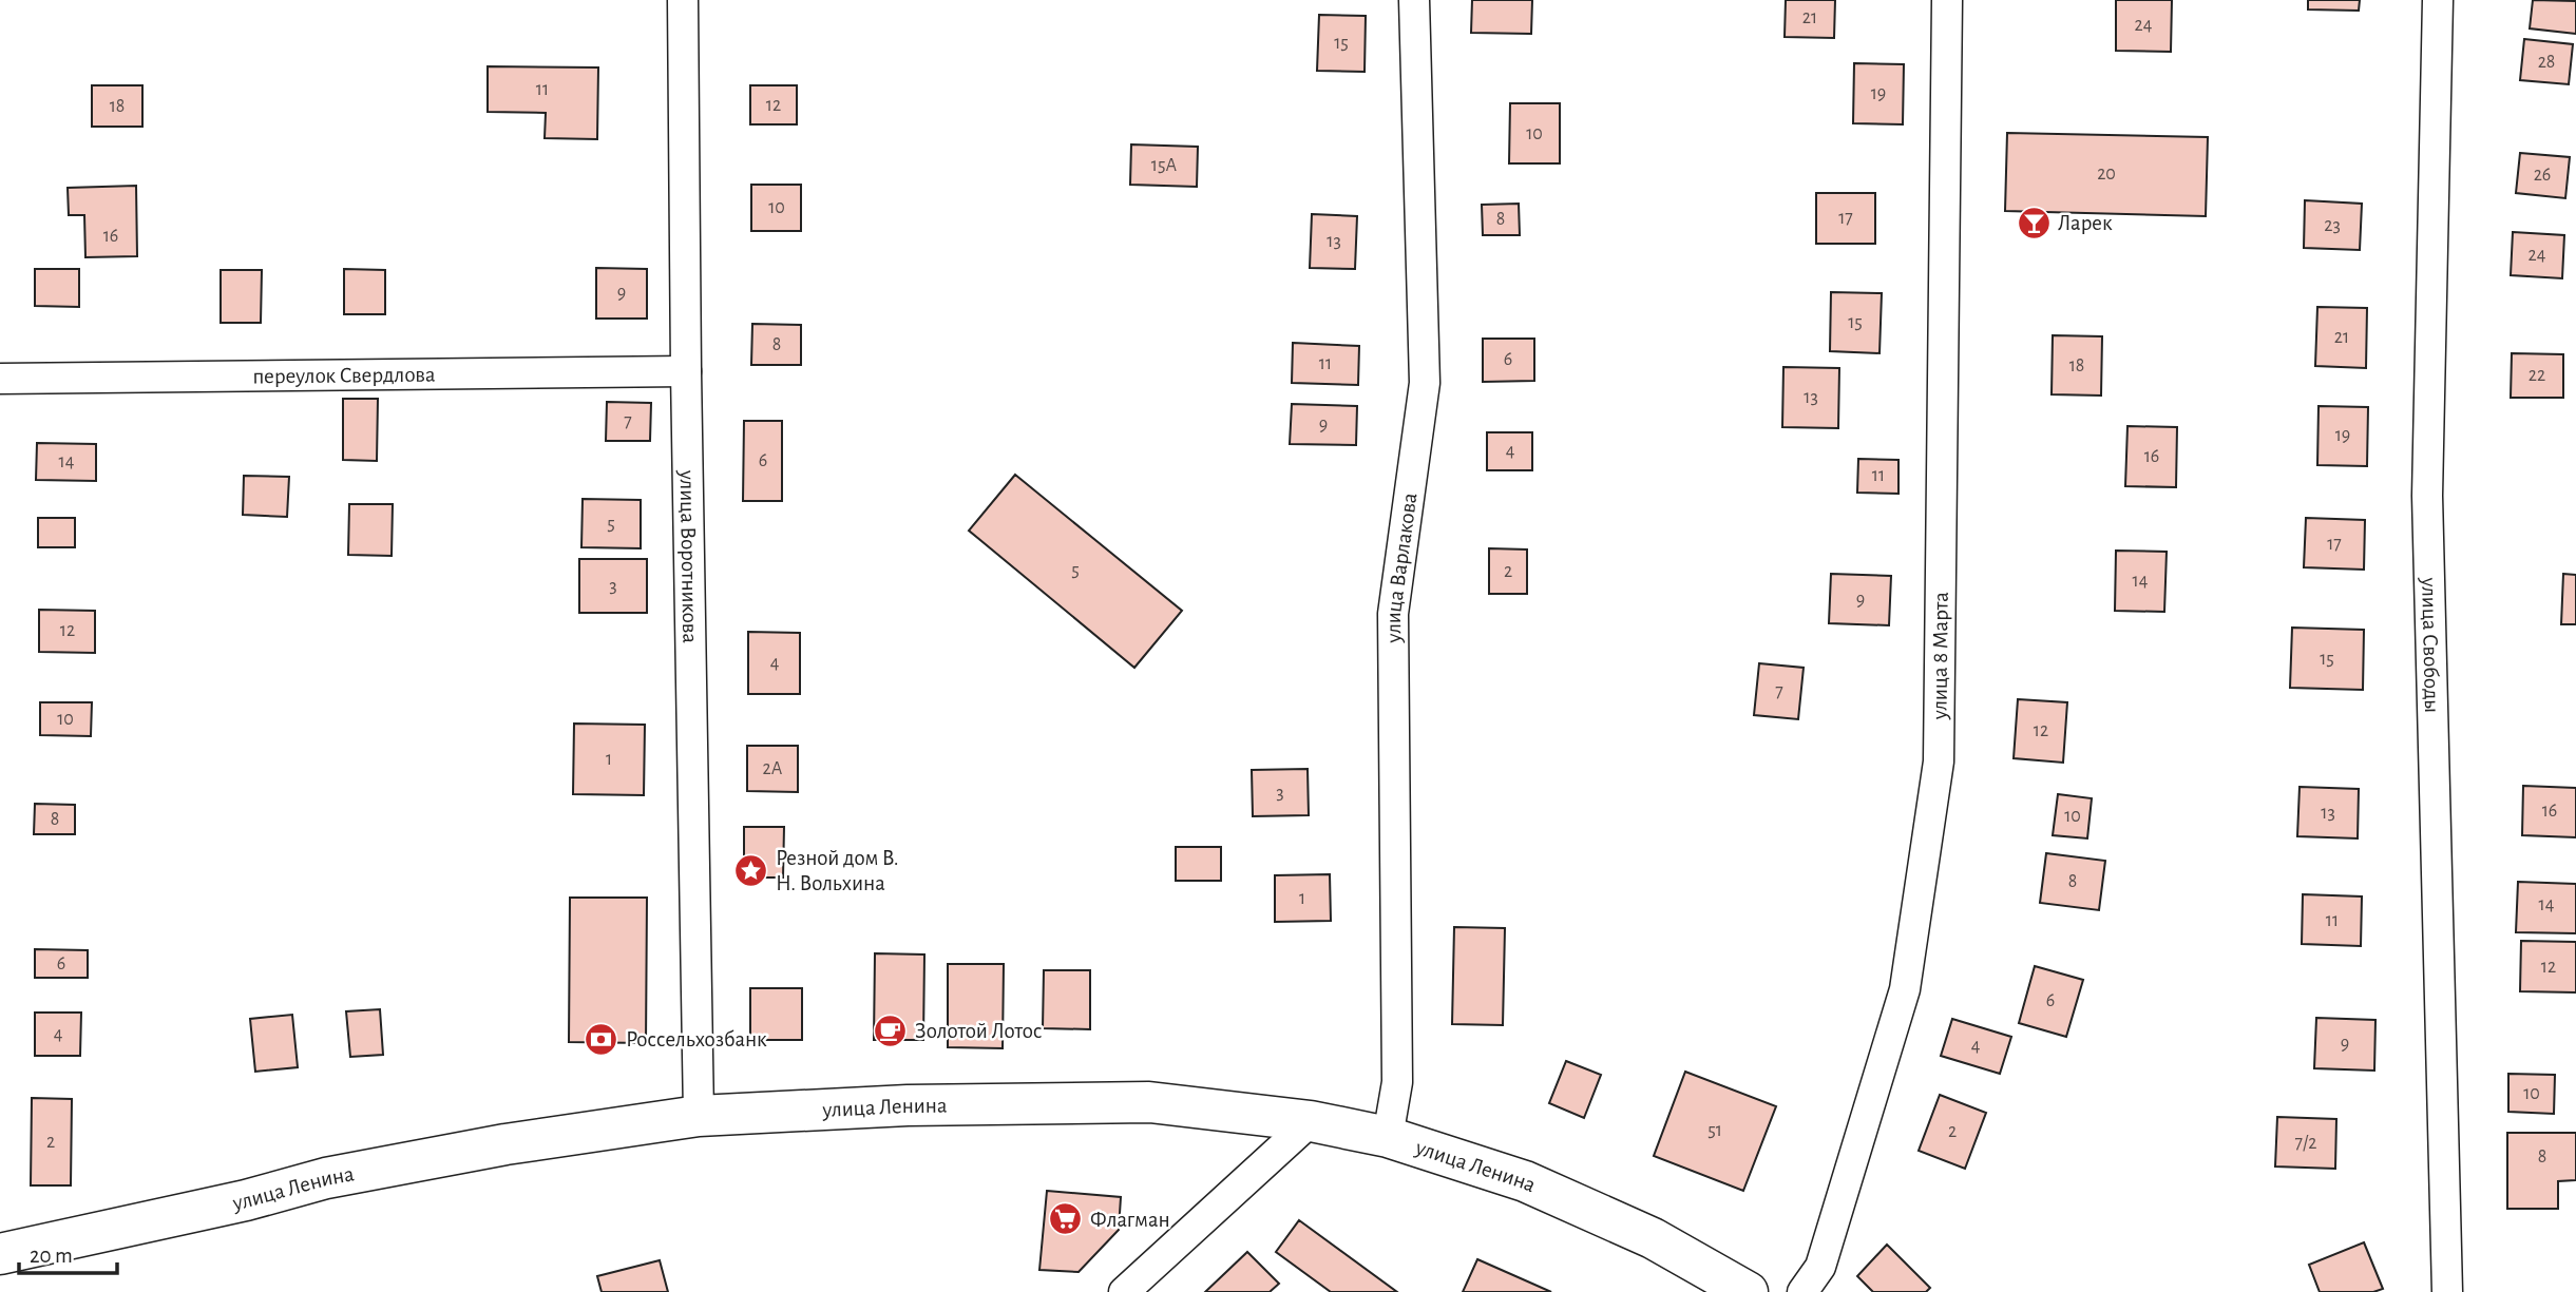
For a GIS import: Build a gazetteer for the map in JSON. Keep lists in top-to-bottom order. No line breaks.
{"streets":{"main road":["улица Ленина"],"street":["переулок Свердлова","улица Воротникова","улица Варлакова","улица Свободы","улица 8 Марта"]},"crossings":[["переулок Свердлова","улица Воротникова"],["улица Воротникова","улица Ленина"],["улица Варлакова","улица Ленина"]],"places":{"bar":["Ларек"],"place":["Резной дом В. Н. Вольхина"],"cafe":["Золотой Лотос"],"bank":["Россельхозбанк"],"supermarket":["Флагман"]},"house_numbers":["21","24","15","28","11","19","12","18","10","15А","20","26","10","17","8","23","16","13","24","9","15","21","8","6","11","18","22","13","7","9","19","4","16","6","14","11","5","17","5","2","14","3","9","12","15","4","7","10","12","1","2А","3","16","13","10","8","8","1","14","11","6","12","6","4","9","4","10","51","2","2","7/2","8"],"scale_bar":"20 m"}
